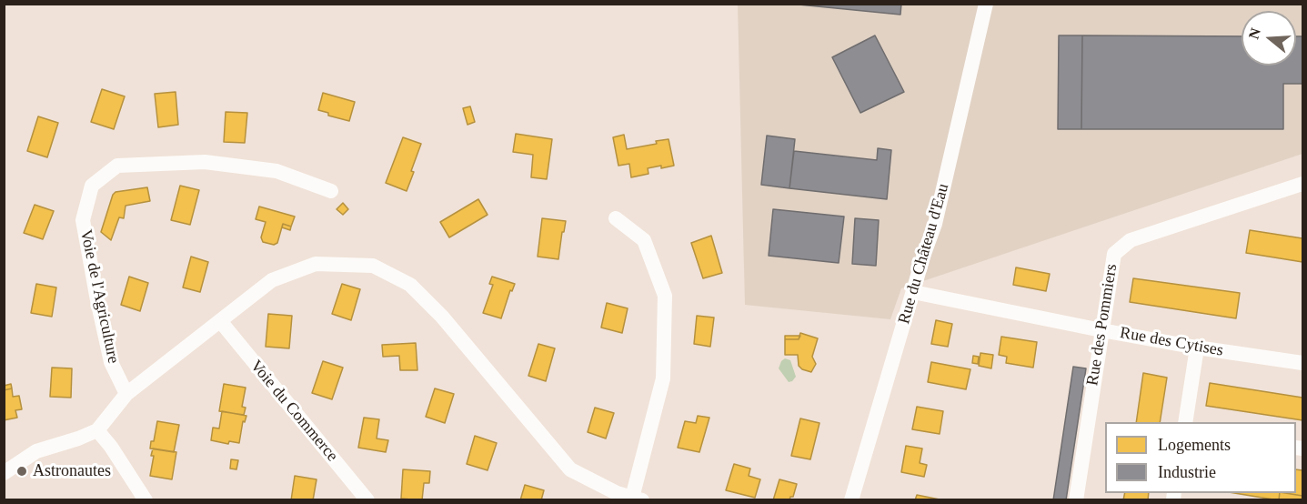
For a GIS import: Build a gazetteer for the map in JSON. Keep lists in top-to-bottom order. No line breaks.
{"streets":{"street":["Rue du Château d'Eau","Voie de l'Agriculture","Rue des Pommiers","Rue des Cytises","Voie du Commerce"]},"crossings":[["Rue du Château d'Eau","Rue des Cytises"],["Rue des Pommiers","Rue des Cytises"]],"places":["Astronautes"],"legend":["Logements","Industrie"],"north":"left"}
